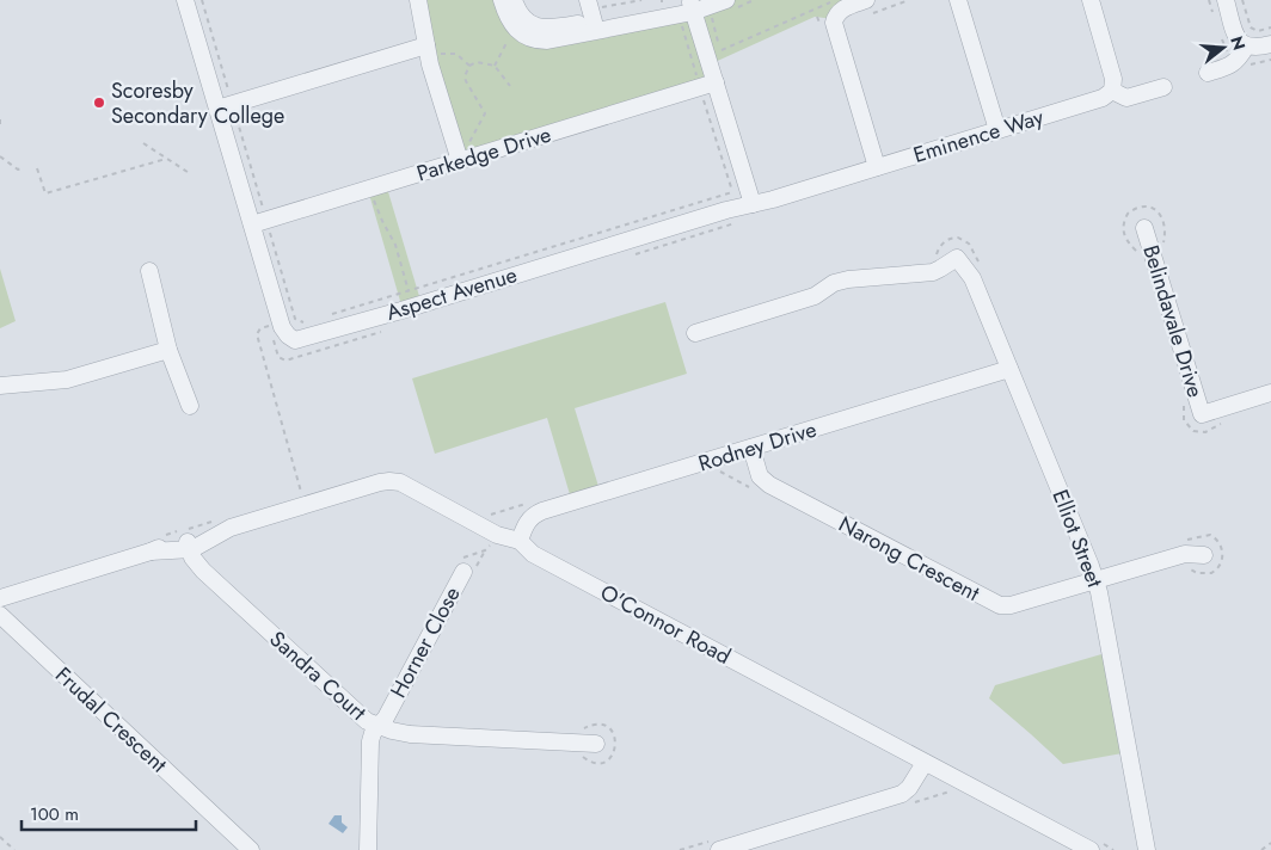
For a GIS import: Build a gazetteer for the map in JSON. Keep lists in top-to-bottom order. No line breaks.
{"streets":{"street":["Eminence Way","Parkedge Drive","Aspect Avenue","Belindavale Drive","Rodney Drive","Elliot Street","Narong Crescent","O'Connor Road","Horner Close","Sandra Court","Frudal Crescent"]},"crossings":[["Eminence Way","Aspect Avenue"],["Parkedge Drive","Aspect Avenue"],["Rodney Drive","Elliot Street"],["Rodney Drive","Narong Crescent"],["Rodney Drive","O'Connor Road"],["Elliot Street","Narong Crescent"],["O'Connor Road","Sandra Court"],["Horner Close","Sandra Court"]],"places":["Scoresby Secondary College"],"scale_bar":"100 m","north":"right"}
